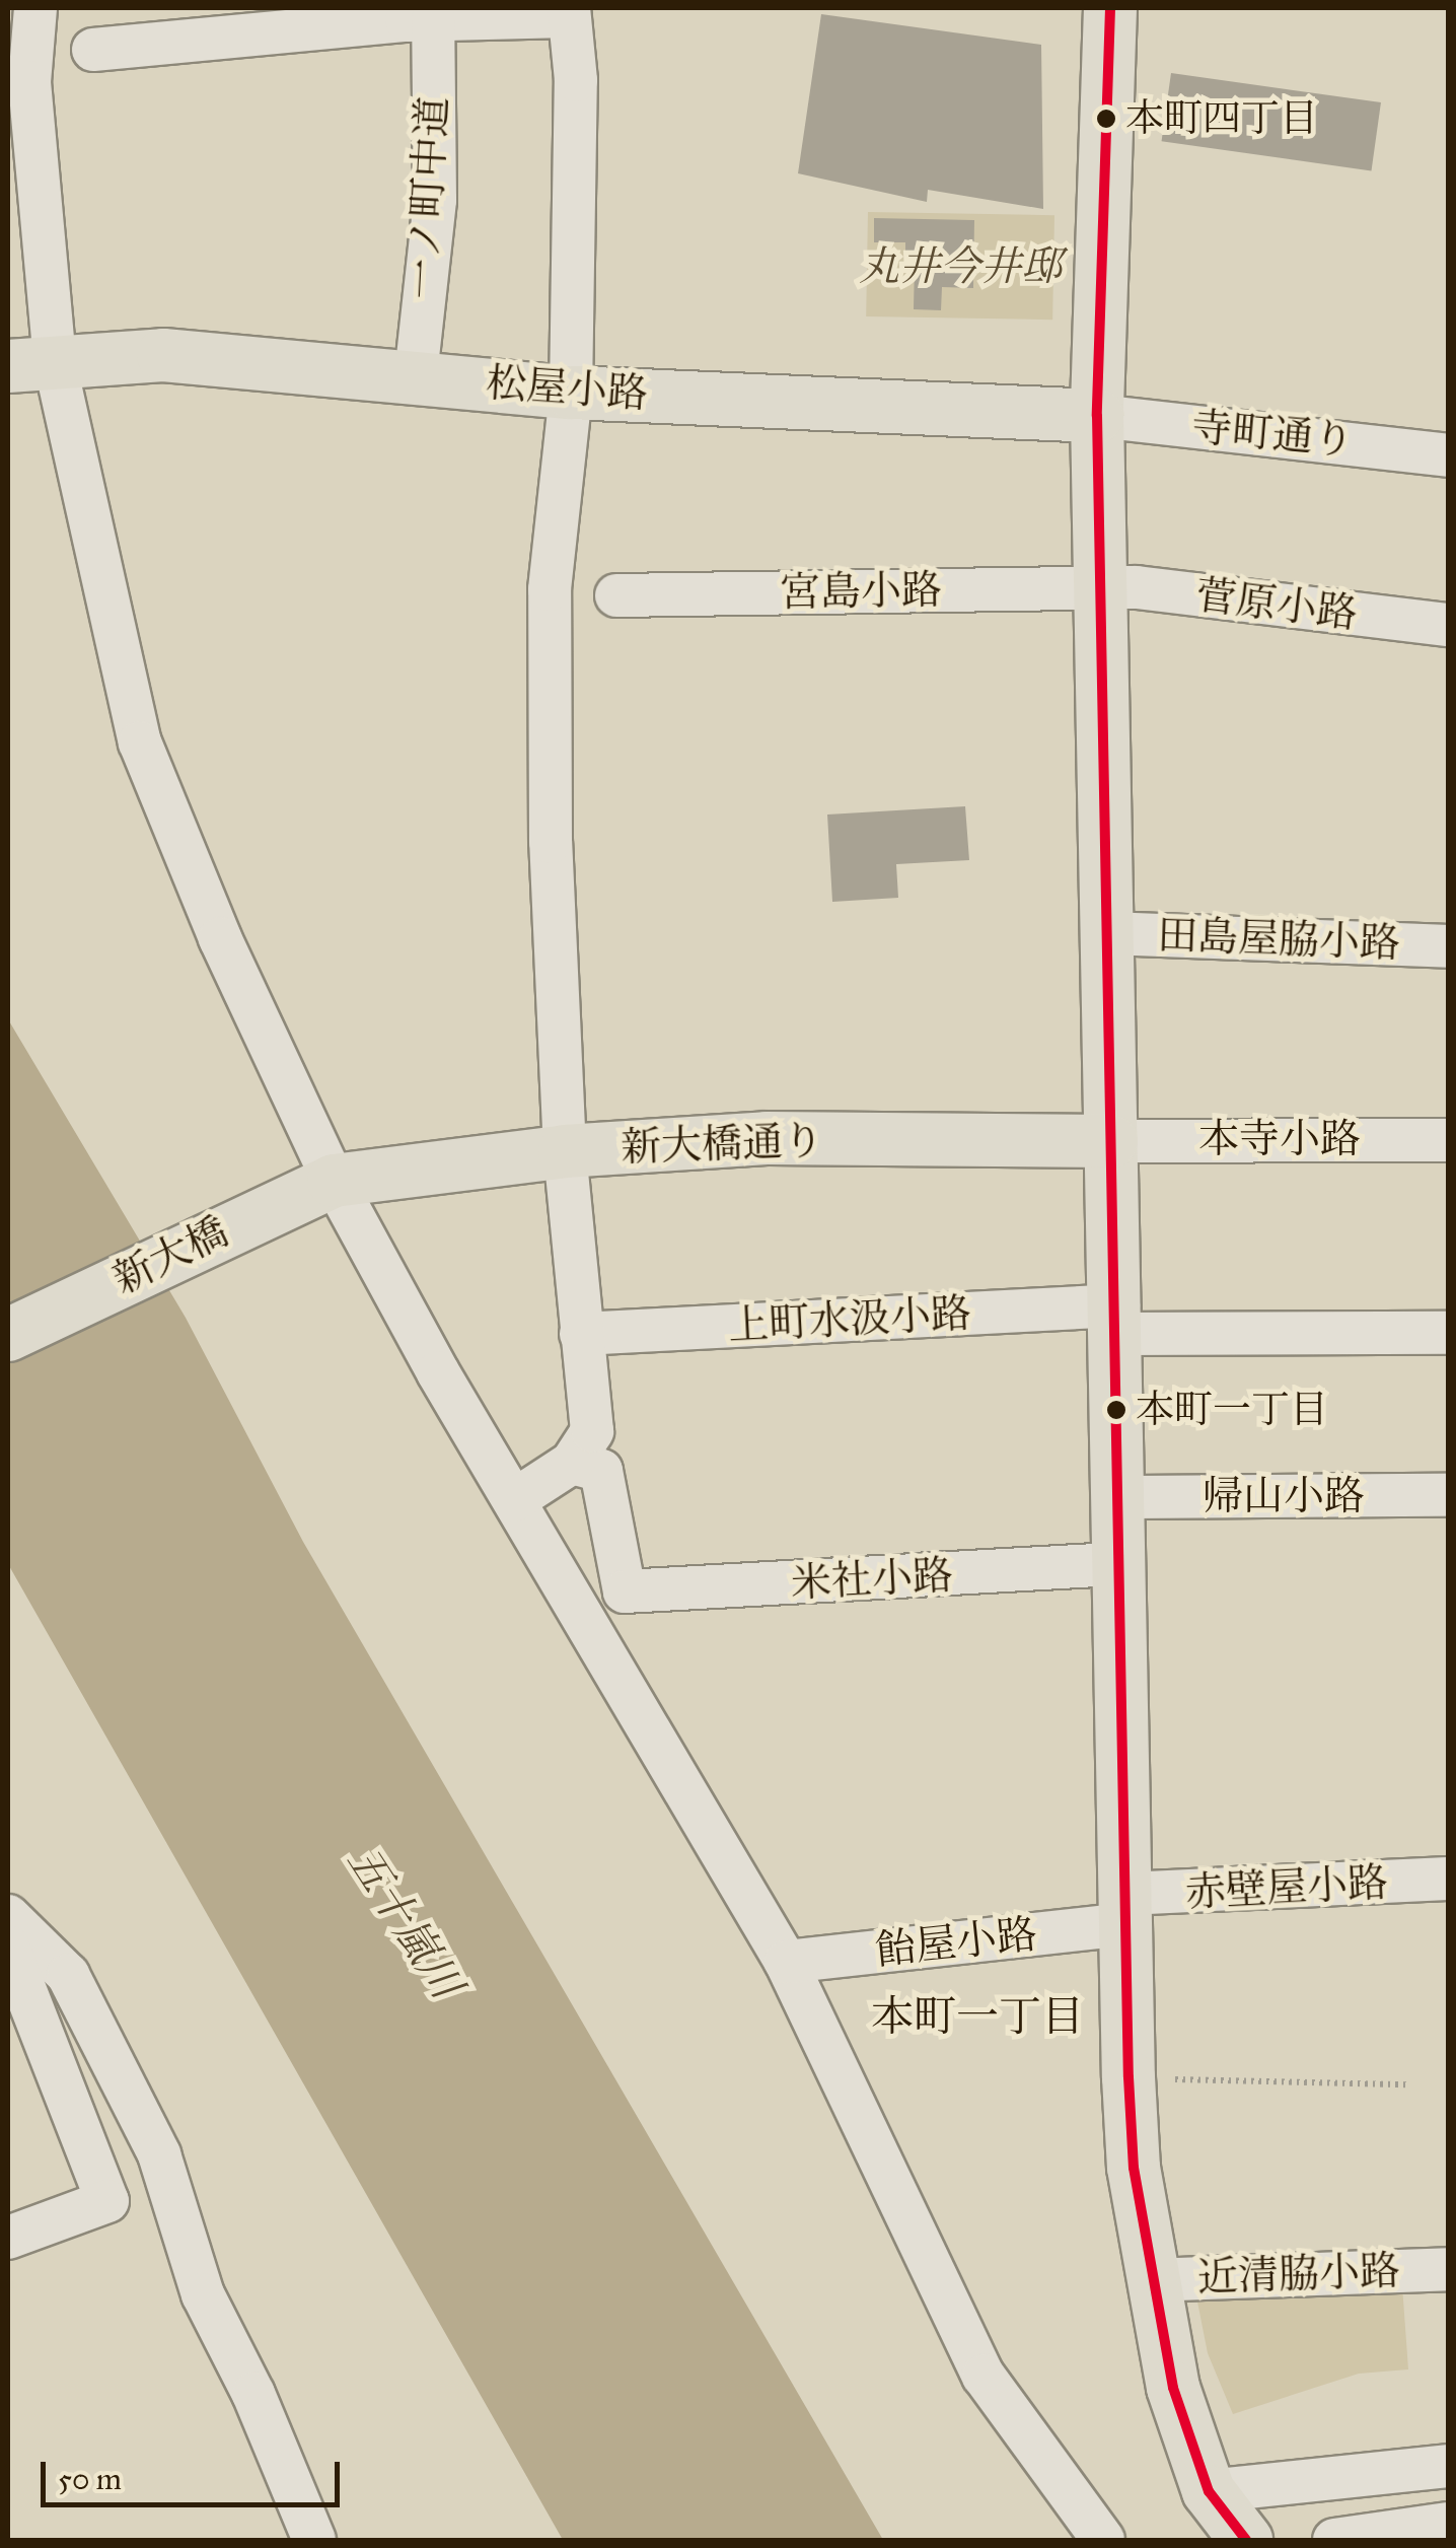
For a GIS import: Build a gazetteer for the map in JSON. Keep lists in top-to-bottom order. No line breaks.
{"streets":{"main road":["松屋小路","新大橋通り","新大橋"],"street":["一ノ町中道","寺町通り","宮島小路","菅原小路","田島屋脇小路","本寺小路","上町水汲小路","帰山小路","米社小路","赤壁屋小路","飴屋小路","近清脇小路"]},"crossings":[["一ノ町中道","松屋小路"],["松屋小路","寺町通り"],["宮島小路","菅原小路"],["本寺小路","新大橋通り"],["新大橋通り","新大橋"],["赤壁屋小路","飴屋小路"]],"districts":["本町一丁目"],"water":["五十嵐川"],"parks":["丸井今井邸"],"places":["本町四丁目","本町一丁目"],"scale_bar":"50 m"}
